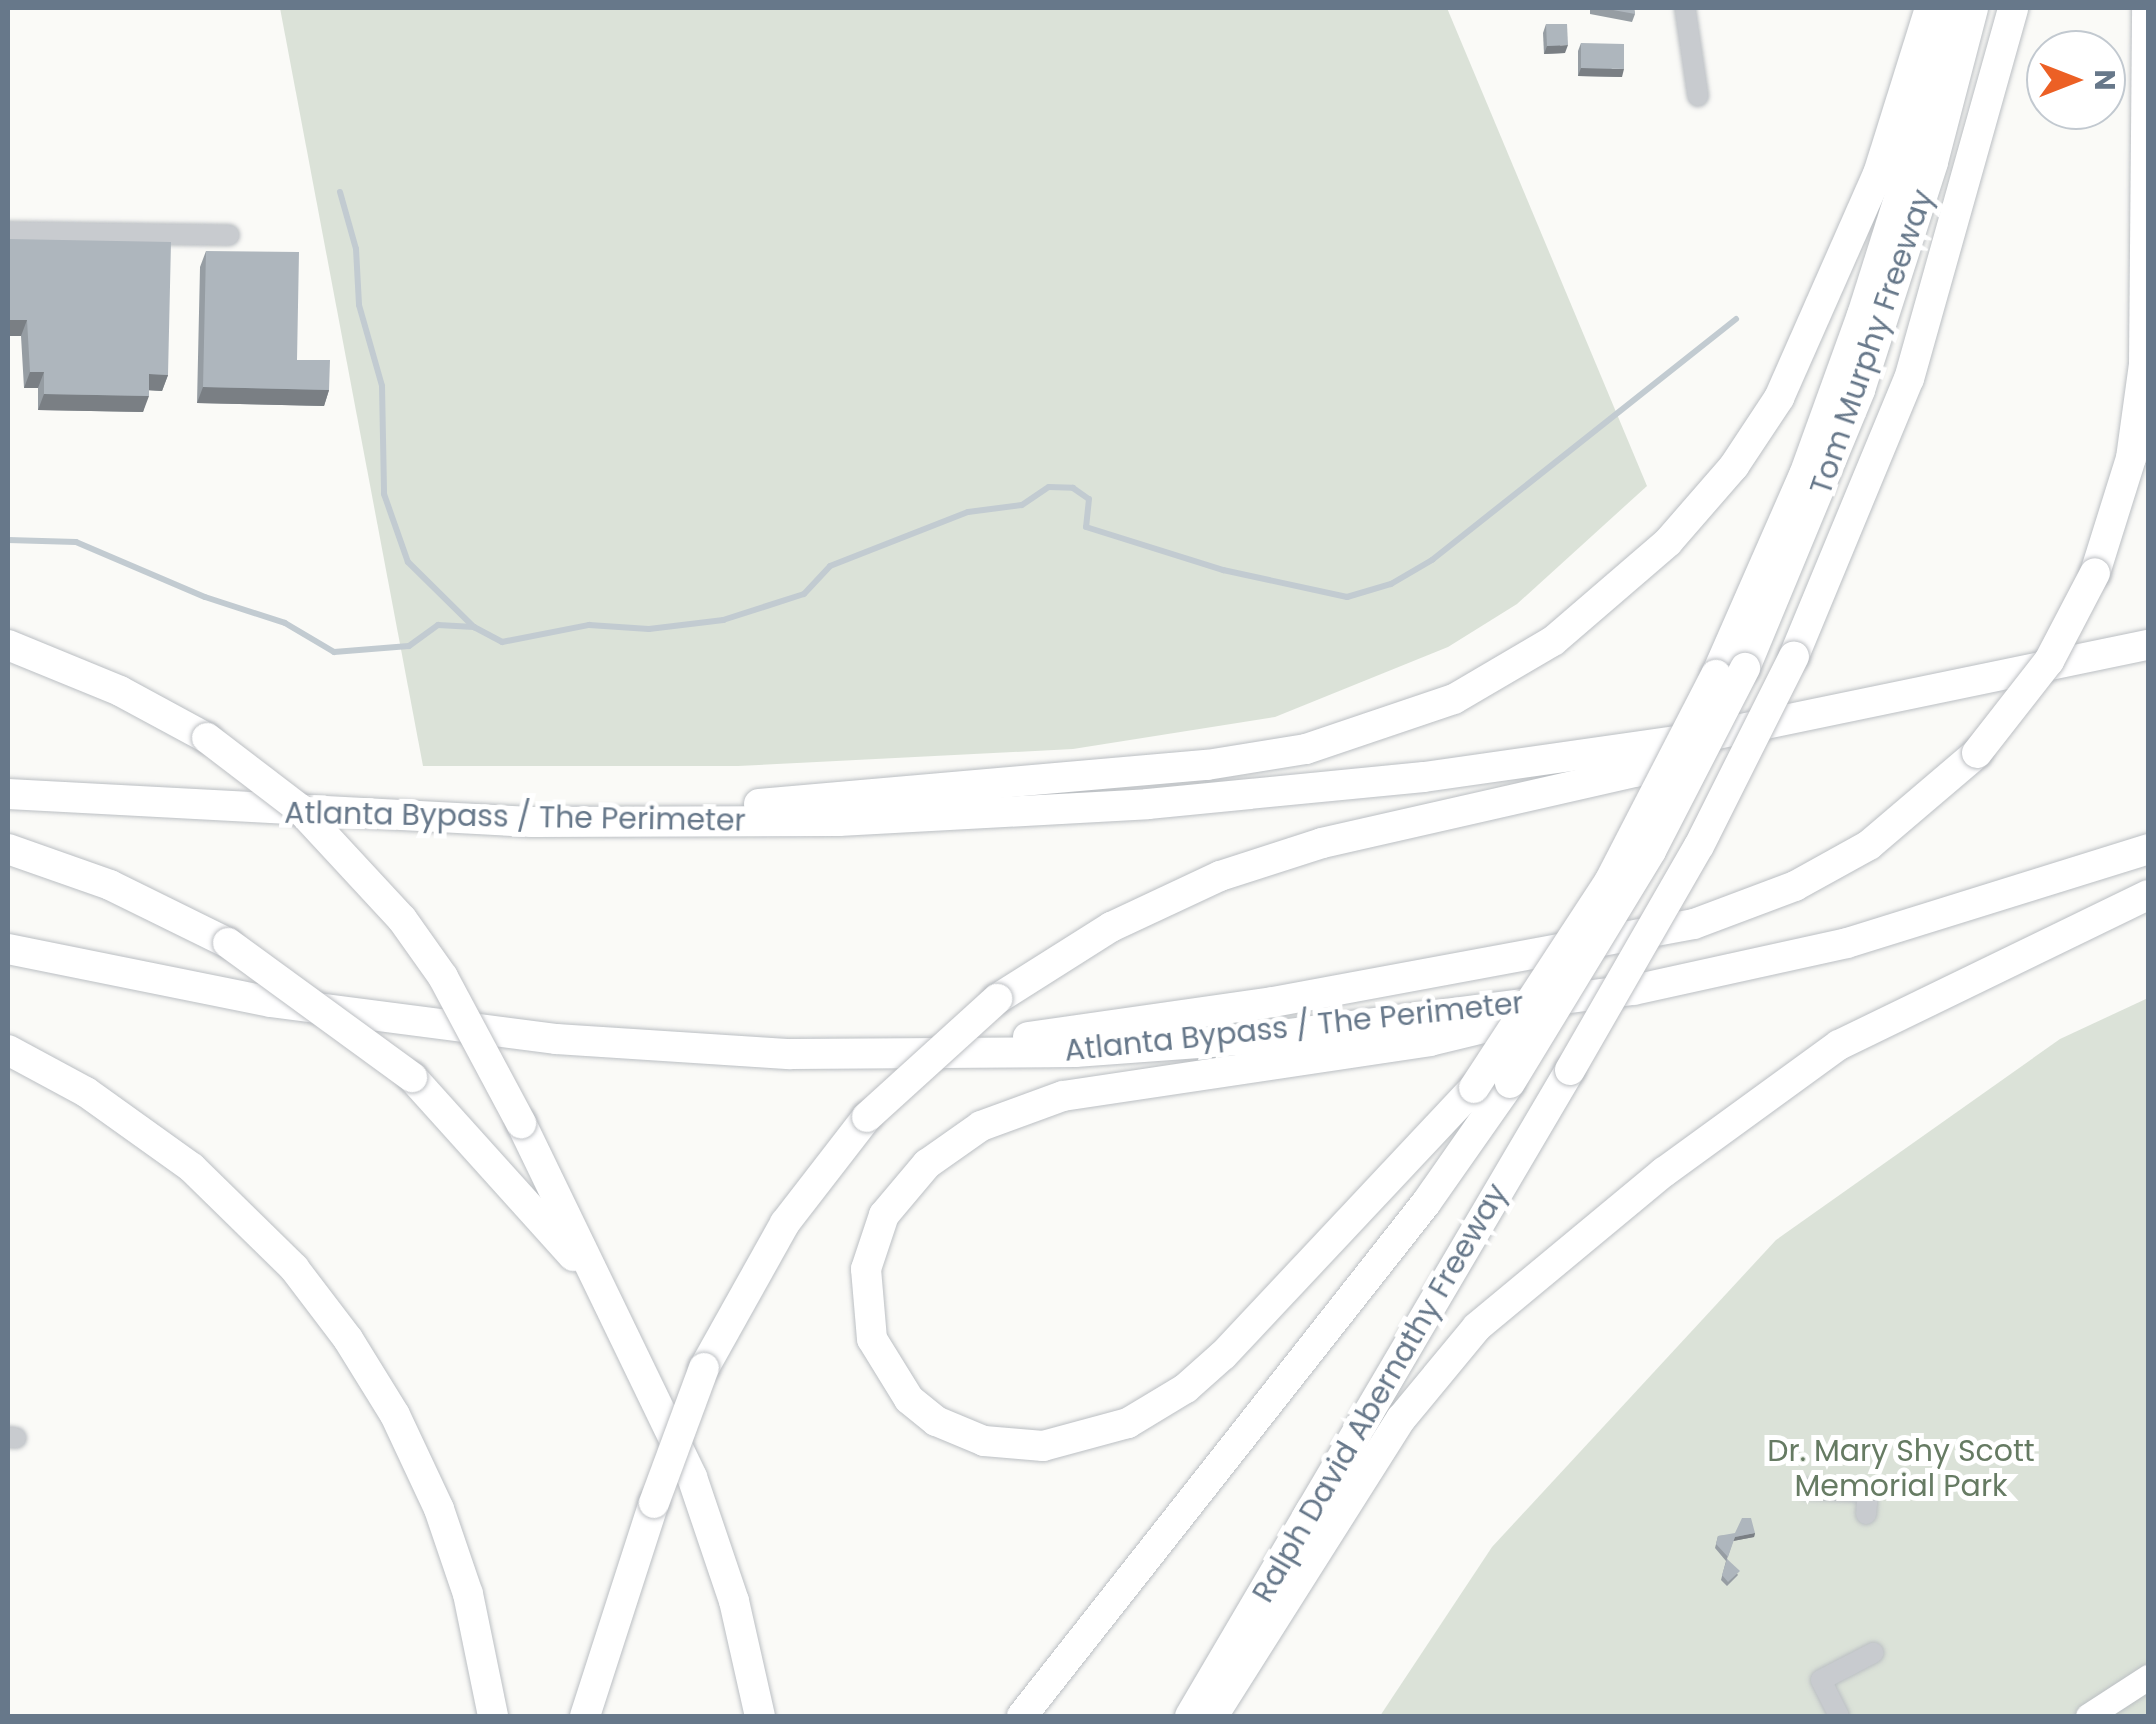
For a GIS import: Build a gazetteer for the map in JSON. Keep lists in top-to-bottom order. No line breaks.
{"streets":{"highway":["Tom Murphy Freeway","Atlanta Bypass / The Perimeter","Ralph David Abernathy Freeway"]},"crossings":[["Tom Murphy Freeway","Ralph David Abernathy Freeway"]],"parks":["Dr. Mary Shy Scott Memorial Park"],"north":"right"}
